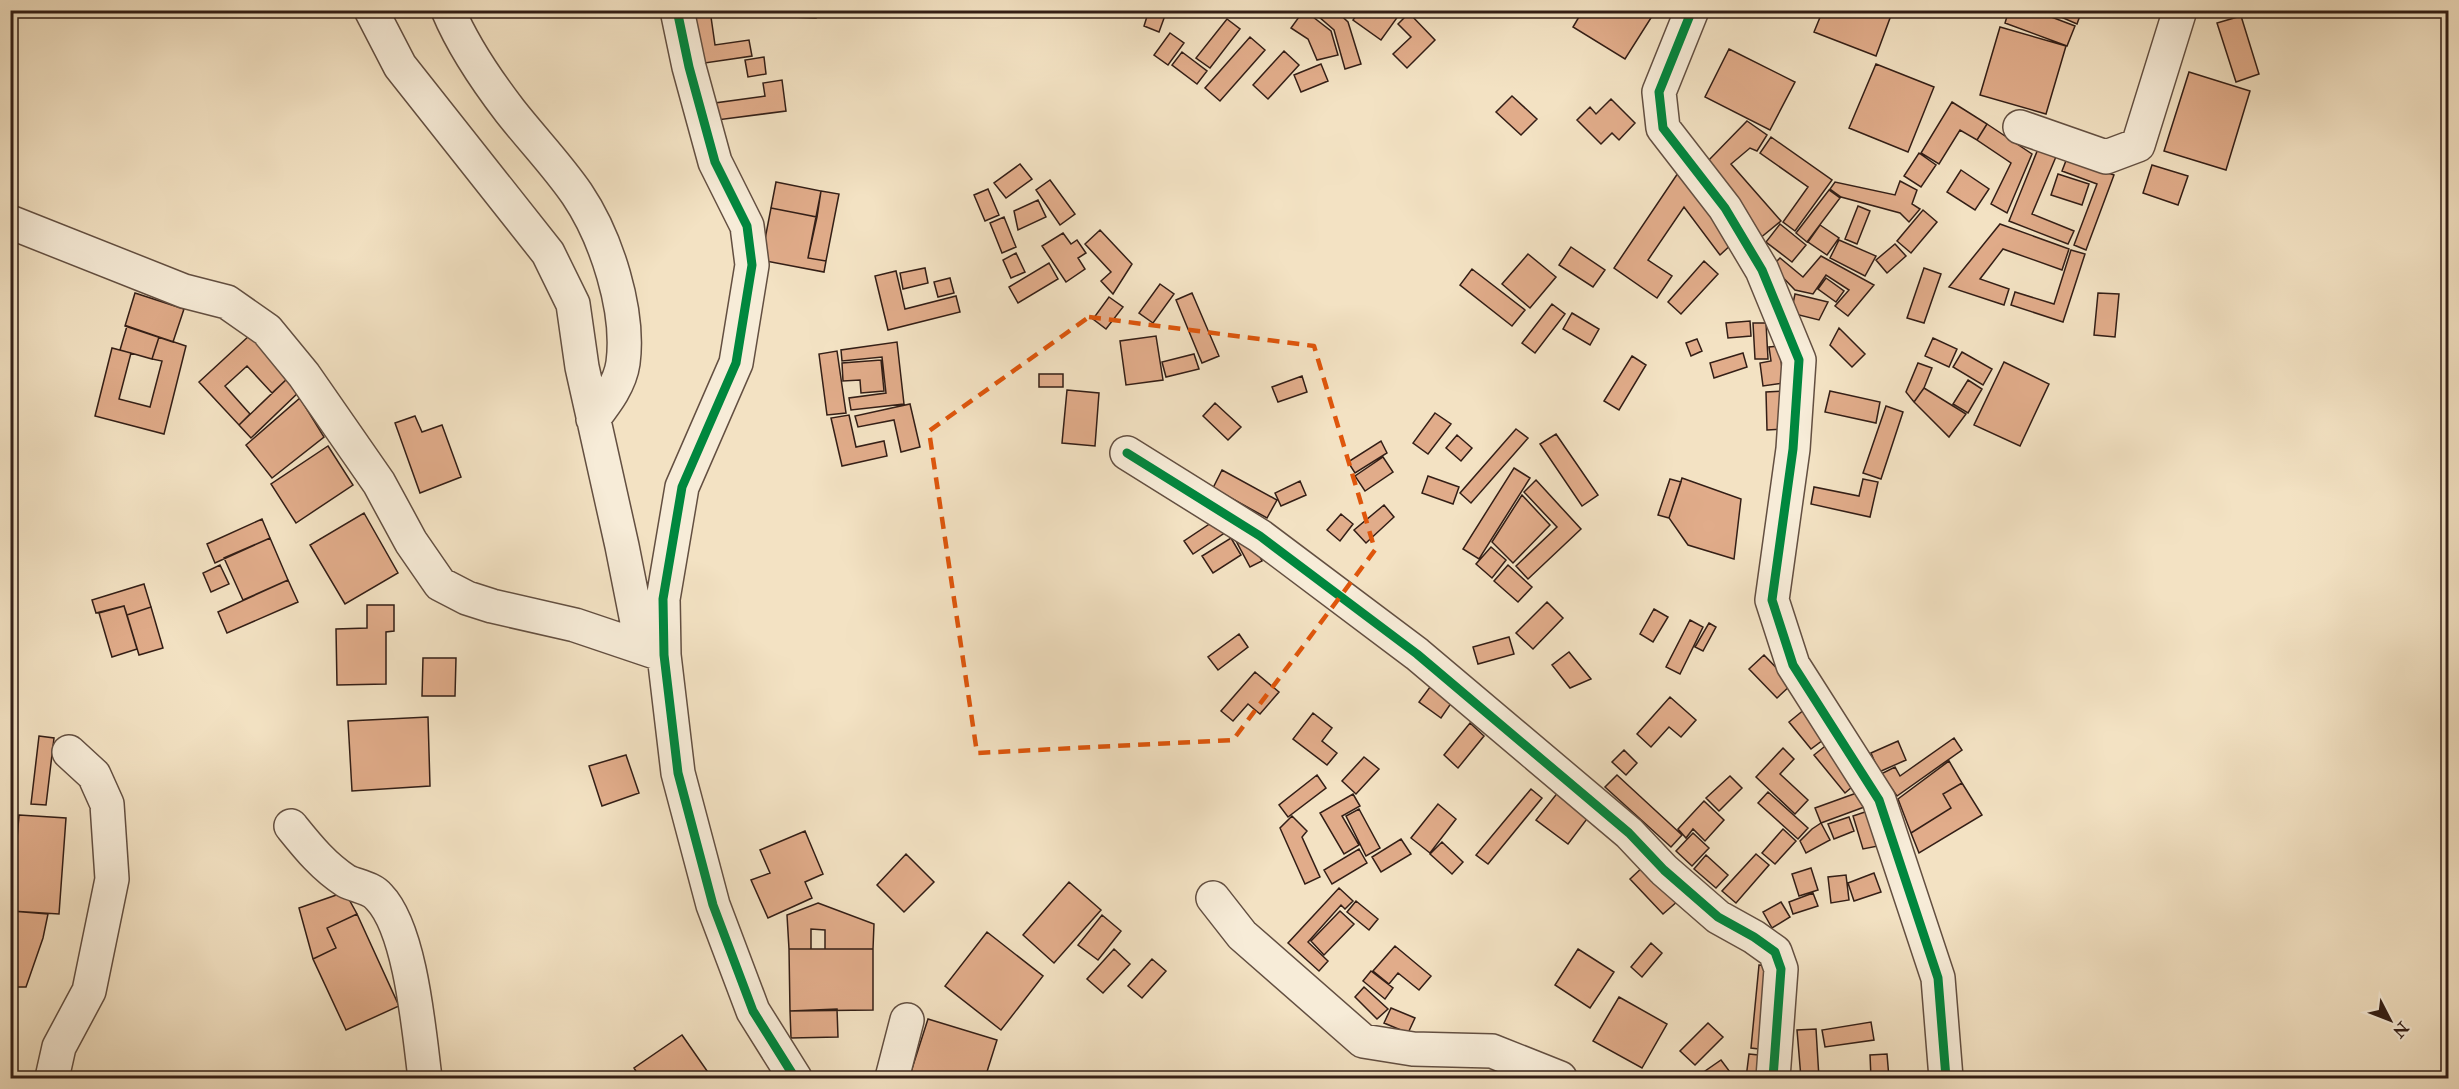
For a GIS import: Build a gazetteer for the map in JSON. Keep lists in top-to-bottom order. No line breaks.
{"north":"bottom right"}
